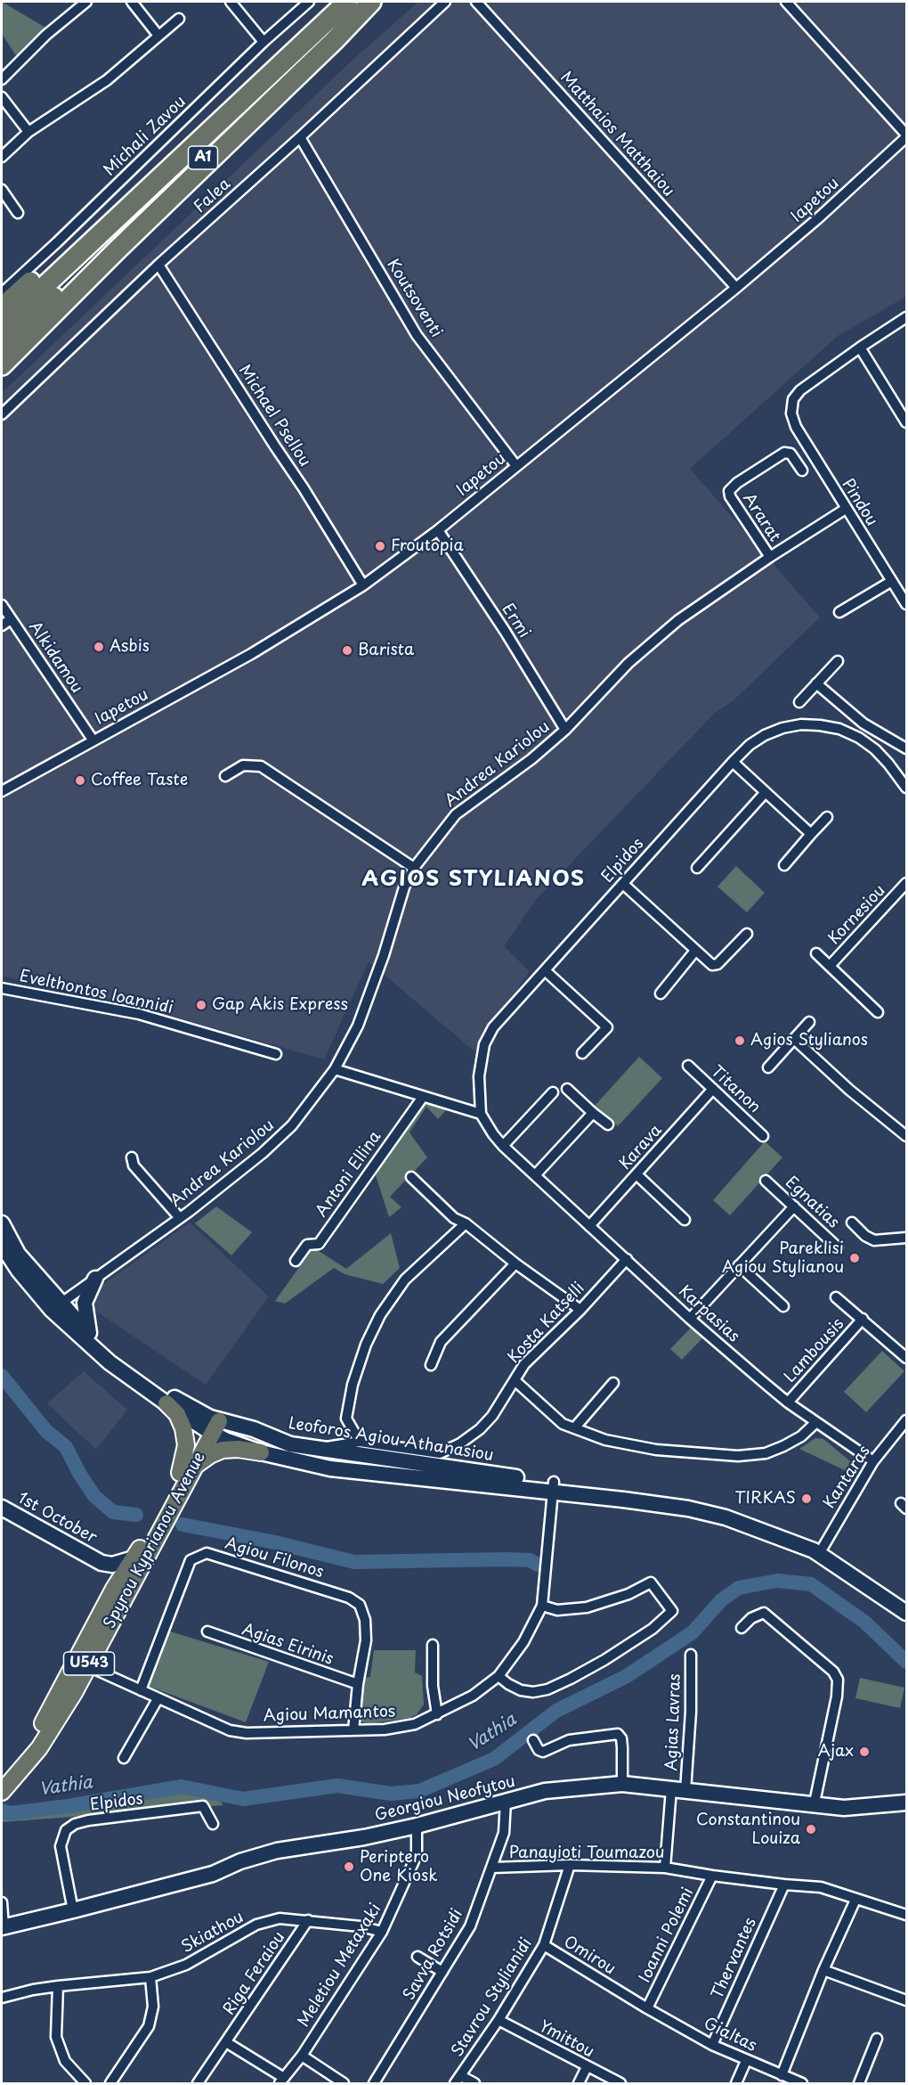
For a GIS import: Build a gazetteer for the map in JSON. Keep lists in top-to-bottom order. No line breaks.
{"streets":{"highway":["A1"],"main road":["Leoforos Agiou Athanasiou","1st October","Spyrou Kyprianou Avenue","U543","Georgiou Neofytou"],"street":["Matthaios Matthaiou","Michali Zavou","Falea","Iapetou","Koutsoventi","Michael Psellou","Pindou","Ararat","Ermi","Alkidamou","Andrea Kariolou","Elpidos","Kornesiou","Evelthontos Ioannidi","Titanon","Karava","Antoni Ellina","Egnatias","Karpasias","Kosta Katselli","Lambousis","Kantaras","Agiou Filonos","Agias Eirinis","Agiou Mamantos","Agias Lavras","Panayioti Toumazou","Skiathou","Ioanni Polemi","Savva Rotsidi","Omirou","Thervantes","Meletiou Metaxaki","Riga Feraiou","Stavrou Stylianidi","Gialtas","Ymittou"]},"crossings":[["Matthaios Matthaiou","Iapetou"],["Falea","Koutsoventi"],["Falea","Michael Psellou"],["Iapetou","Koutsoventi"],["Iapetou","Michael Psellou"],["Iapetou","Ermi"],["Iapetou","Alkidamou"],["Pindou","Andrea Kariolou"],["Ararat","Andrea Kariolou"],["Ermi","Andrea Kariolou"],["Andrea Kariolou","Leoforos Agiou Athanasiou"],["Elpidos","Karpasias"],["Elpidos","Georgiou Neofytou"],["Titanon","Karava"],["Karava","Karpasias"],["Karpasias","Kosta Katselli"],["Karpasias","Lambousis"],["Karpasias","Kantaras"],["Kosta Katselli","Leoforos Agiou Athanasiou"],["Leoforos Agiou Athanasiou","Kantaras"],["Leoforos Agiou Athanasiou","Spyrou Kyprianou Avenue"],["Leoforos Agiou Athanasiou","Agiou Mamantos"],["1st October","Spyrou Kyprianou Avenue"],["Spyrou Kyprianou Avenue","Agiou Mamantos"],["Agiou Filonos","Agias Eirinis"],["Agiou Filonos","Agiou Mamantos"],["Agias Lavras","Georgiou Neofytou"],["Agias Lavras","Panayioti Toumazou"],["Georgiou Neofytou","Savva Rotsidi"],["Georgiou Neofytou","Meletiou Metaxaki"],["Panayioti Toumazou","Ioanni Polemi"],["Panayioti Toumazou","Savva Rotsidi"],["Panayioti Toumazou","Thervantes"],["Panayioti Toumazou","Stavrou Stylianidi"],["Skiathou","Meletiou Metaxaki"],["Skiathou","Riga Feraiou"],["Ioanni Polemi","Omirou"],["Ioanni Polemi","Gialtas"],["Omirou","Stavrou Stylianidi"],["Omirou","Gialtas"],["Thervantes","Gialtas"],["Stavrou Stylianidi","Ymittou"]],"districts":["AGIOS STYLIANOS"],"water":["Vathia"],"places":["Froutopia","Asbis","Barista","Coffee Taste","Gap Akis Express","Agios Stylianos","Pareklisi Agiou Stylianou","TIRKAS","Ajax","Constantinou Louiza","Periptero One Kiosk"]}
